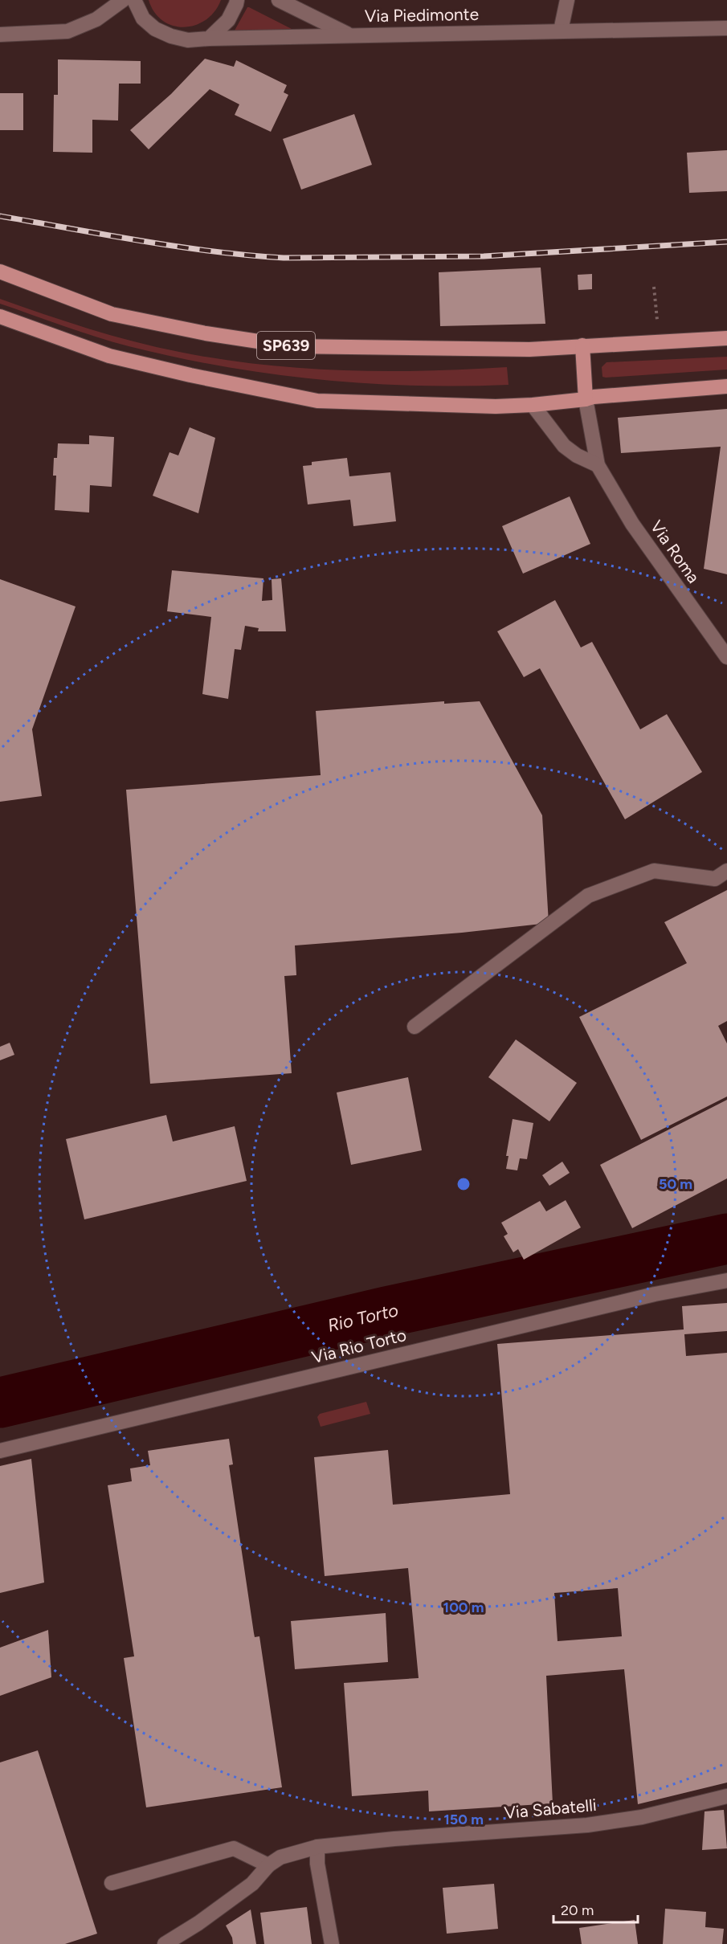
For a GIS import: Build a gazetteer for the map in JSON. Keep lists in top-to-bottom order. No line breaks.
{"streets":{"main road":["SP639"],"street":["Via Piedimonte","Via Roma","Via Rio Torto","Via Sabatelli"]},"water":["Rio Torto"],"scale_bar":"20 m","rings":["50 m","100 m","150 m"]}
